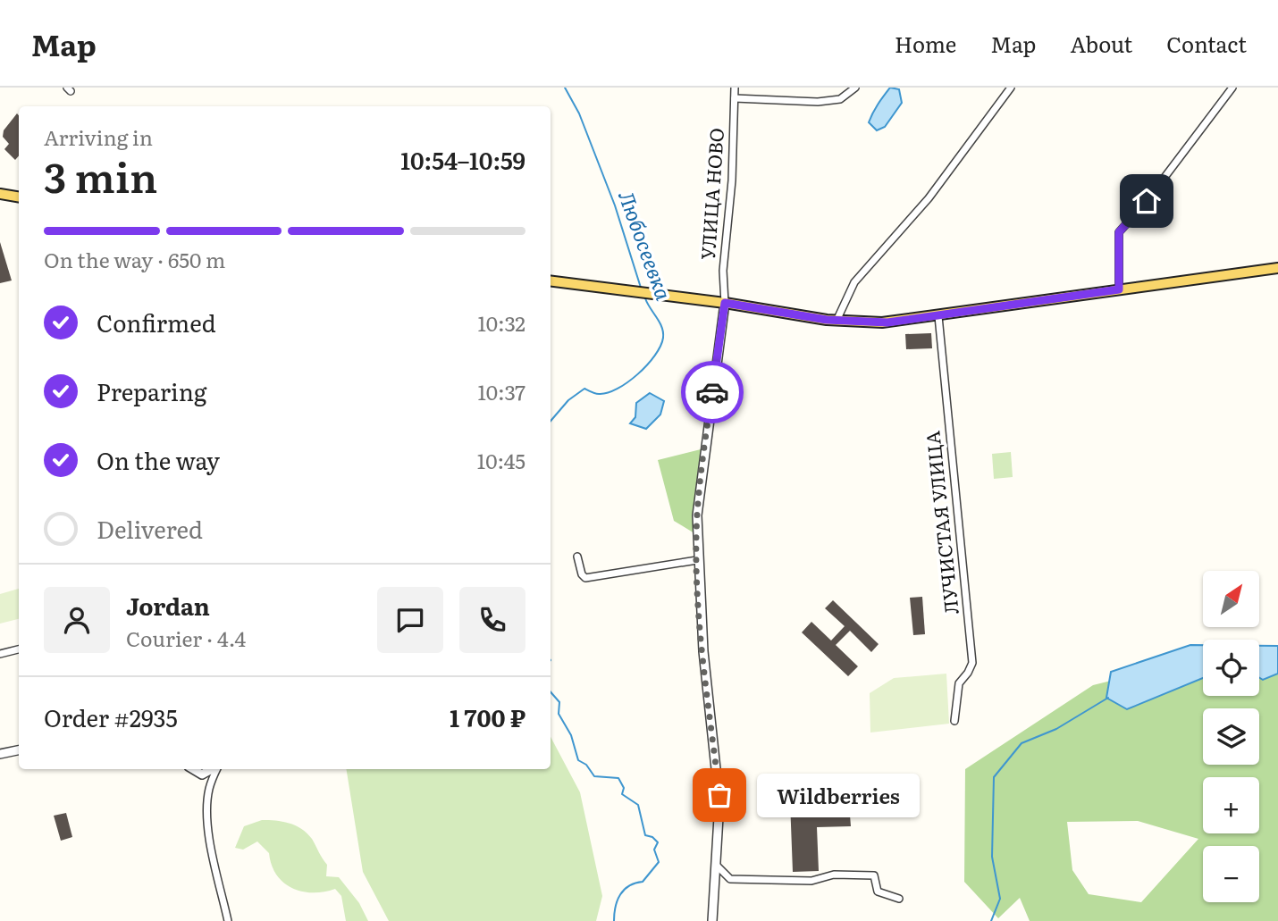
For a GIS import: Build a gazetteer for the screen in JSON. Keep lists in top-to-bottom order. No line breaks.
{"streets":{"street":["УЛИЦА НОВО","ЛУЧИСТАЯ УЛИЦА"]},"water":["Любосеевка"],"places":["Wildberries"],"north":"top right","page":{"header":"Map","nav":["Home","Map","About","Contact"],"heading":["3 min","Arriving in","10:54–10:59"],"panel":["Jordan","Courier · 4.4","Order #2935","1 700 ₽"],"bar":"On the way · 650 m","list":[["Confirmed","10:32"],["Preparing","10:37"],["On the way","10:45"],"Delivered"],"map_buttons":["+","−"],"bubble":"Wildberries"}}
